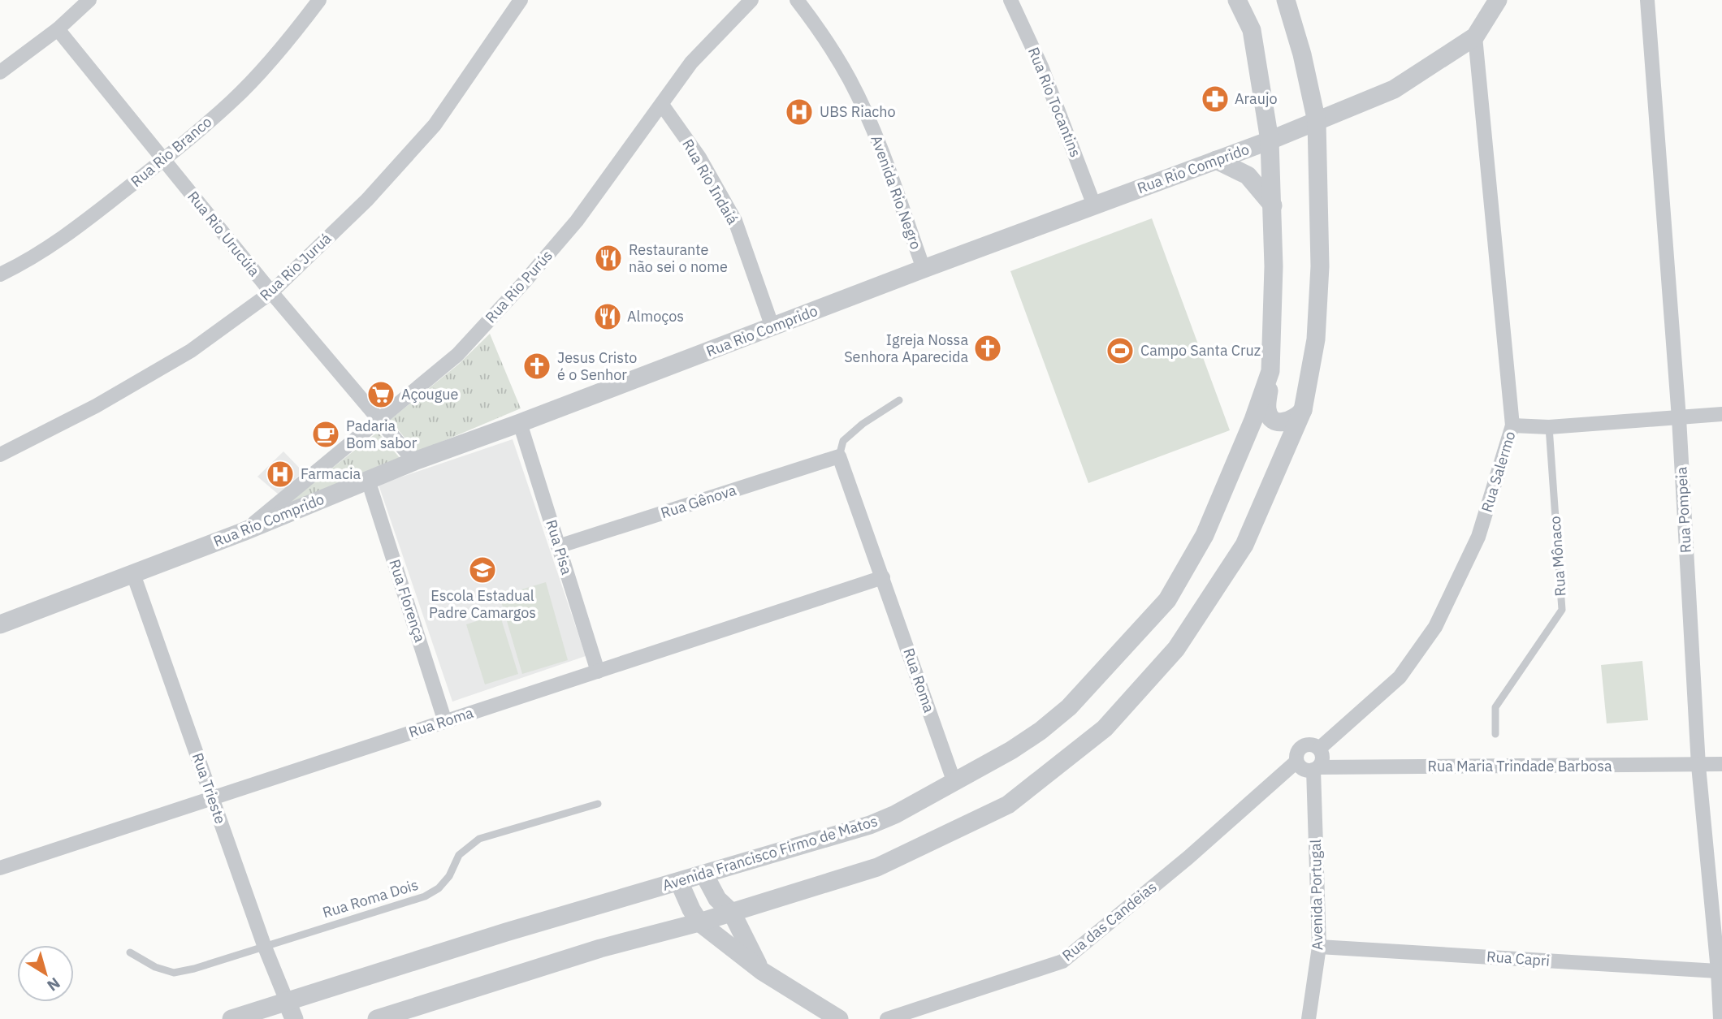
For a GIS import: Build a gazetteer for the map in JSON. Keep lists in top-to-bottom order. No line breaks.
{"streets":{"street":["Rua Rio Tocantins","Rua Rio Branco","Rua Rio Comprido","Rua Rio Indaiá","Avenida Rio Negro","Rua Rio Urucúia","Rua Rio Juruá","Rua Rio Purús","Rua Salermo","Rua Gênova","Rua Pompeia","Rua Pisa","Rua Florença","Rua Roma","Rua Maria Trindade Barbosa","Rua Trieste","Avenida Francisco Firmo de Matos","Avenida Portugal","Rua das Candeias","Rua Capri"],"lane":["Rua Mônaco","Rua Roma Dois"]},"crossings":[["Rua Rio Tocantins","Rua Rio Comprido"],["Rua Rio Branco","Rua Rio Urucúia"],["Rua Rio Comprido","Rua Rio Indaiá"],["Rua Rio Comprido","Avenida Rio Negro"],["Rua Rio Comprido","Rua Rio Urucúia"],["Rua Rio Comprido","Rua Rio Purús"],["Rua Rio Comprido","Rua Salermo"],["Rua Rio Comprido","Rua Pisa"],["Rua Rio Comprido","Rua Florença"],["Rua Rio Comprido","Rua Trieste"],["Rua Rio Comprido","Avenida Francisco Firmo de Matos"],["Rua Rio Indaiá","Rua Rio Purús"],["Rua Rio Urucúia","Rua Rio Juruá"],["Rua Rio Urucúia","Rua Rio Purús"],["Rua Salermo","Rua Maria Trindade Barbosa"],["Rua Salermo","Avenida Portugal"],["Rua Salermo","Rua das Candeias"],["Rua Gênova","Rua Pisa"],["Rua Gênova","Rua Roma"],["Rua Pompeia","Rua Maria Trindade Barbosa"],["Rua Pompeia","Rua Capri"],["Rua Pisa","Rua Roma"],["Rua Florença","Rua Roma"],["Rua Roma","Rua Trieste"],["Rua Roma","Avenida Francisco Firmo de Matos"],["Rua Maria Trindade Barbosa","Avenida Portugal"],["Rua Maria Trindade Barbosa","Rua das Candeias"],["Rua Trieste","Avenida Francisco Firmo de Matos"],["Rua Trieste","Rua Roma Dois"],["Avenida Portugal","Rua das Candeias"],["Avenida Portugal","Rua Capri"]],"places":{"pharmacy":["Araujo"],"hospital":["UBS Riacho","Farmacia"],"restaurant":["Restaurante não sei o nome","Almoços"],"church":["Igreja Nossa Senhora Aparecida","Jesus Cristo é o Senhor"],"sports":["Campo Santa Cruz"],"supermarket":["Açougue"],"cafe":["Padaria Bom sabor"],"school or university":["Escola Estadual Padre Camargos"]},"north":"bottom right"}
